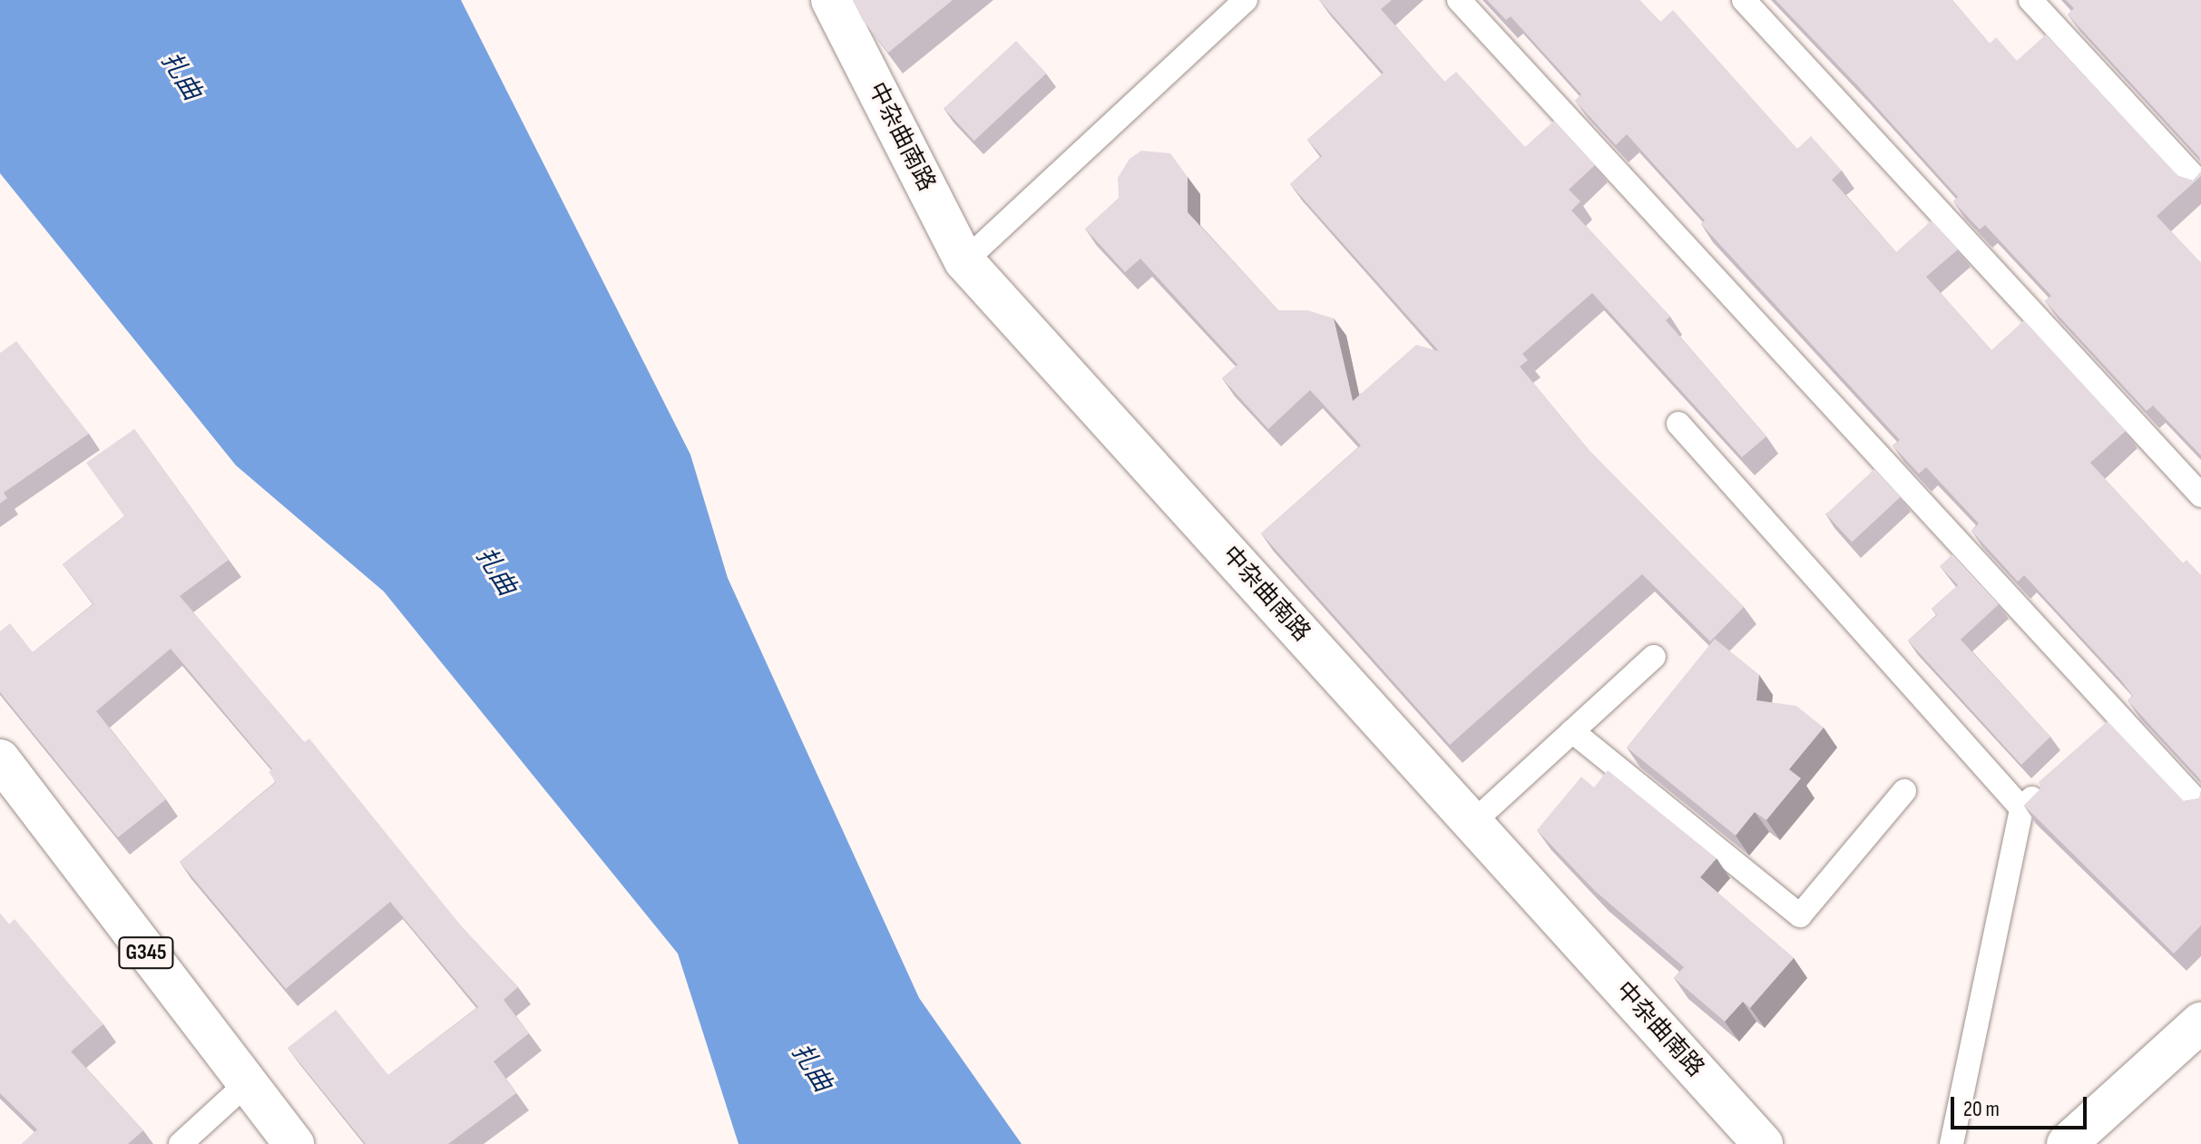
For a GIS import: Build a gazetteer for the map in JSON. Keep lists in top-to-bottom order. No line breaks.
{"streets":{"main road":["中杂曲南路","G345"]},"water":["扎曲"],"scale_bar":"20 m"}
